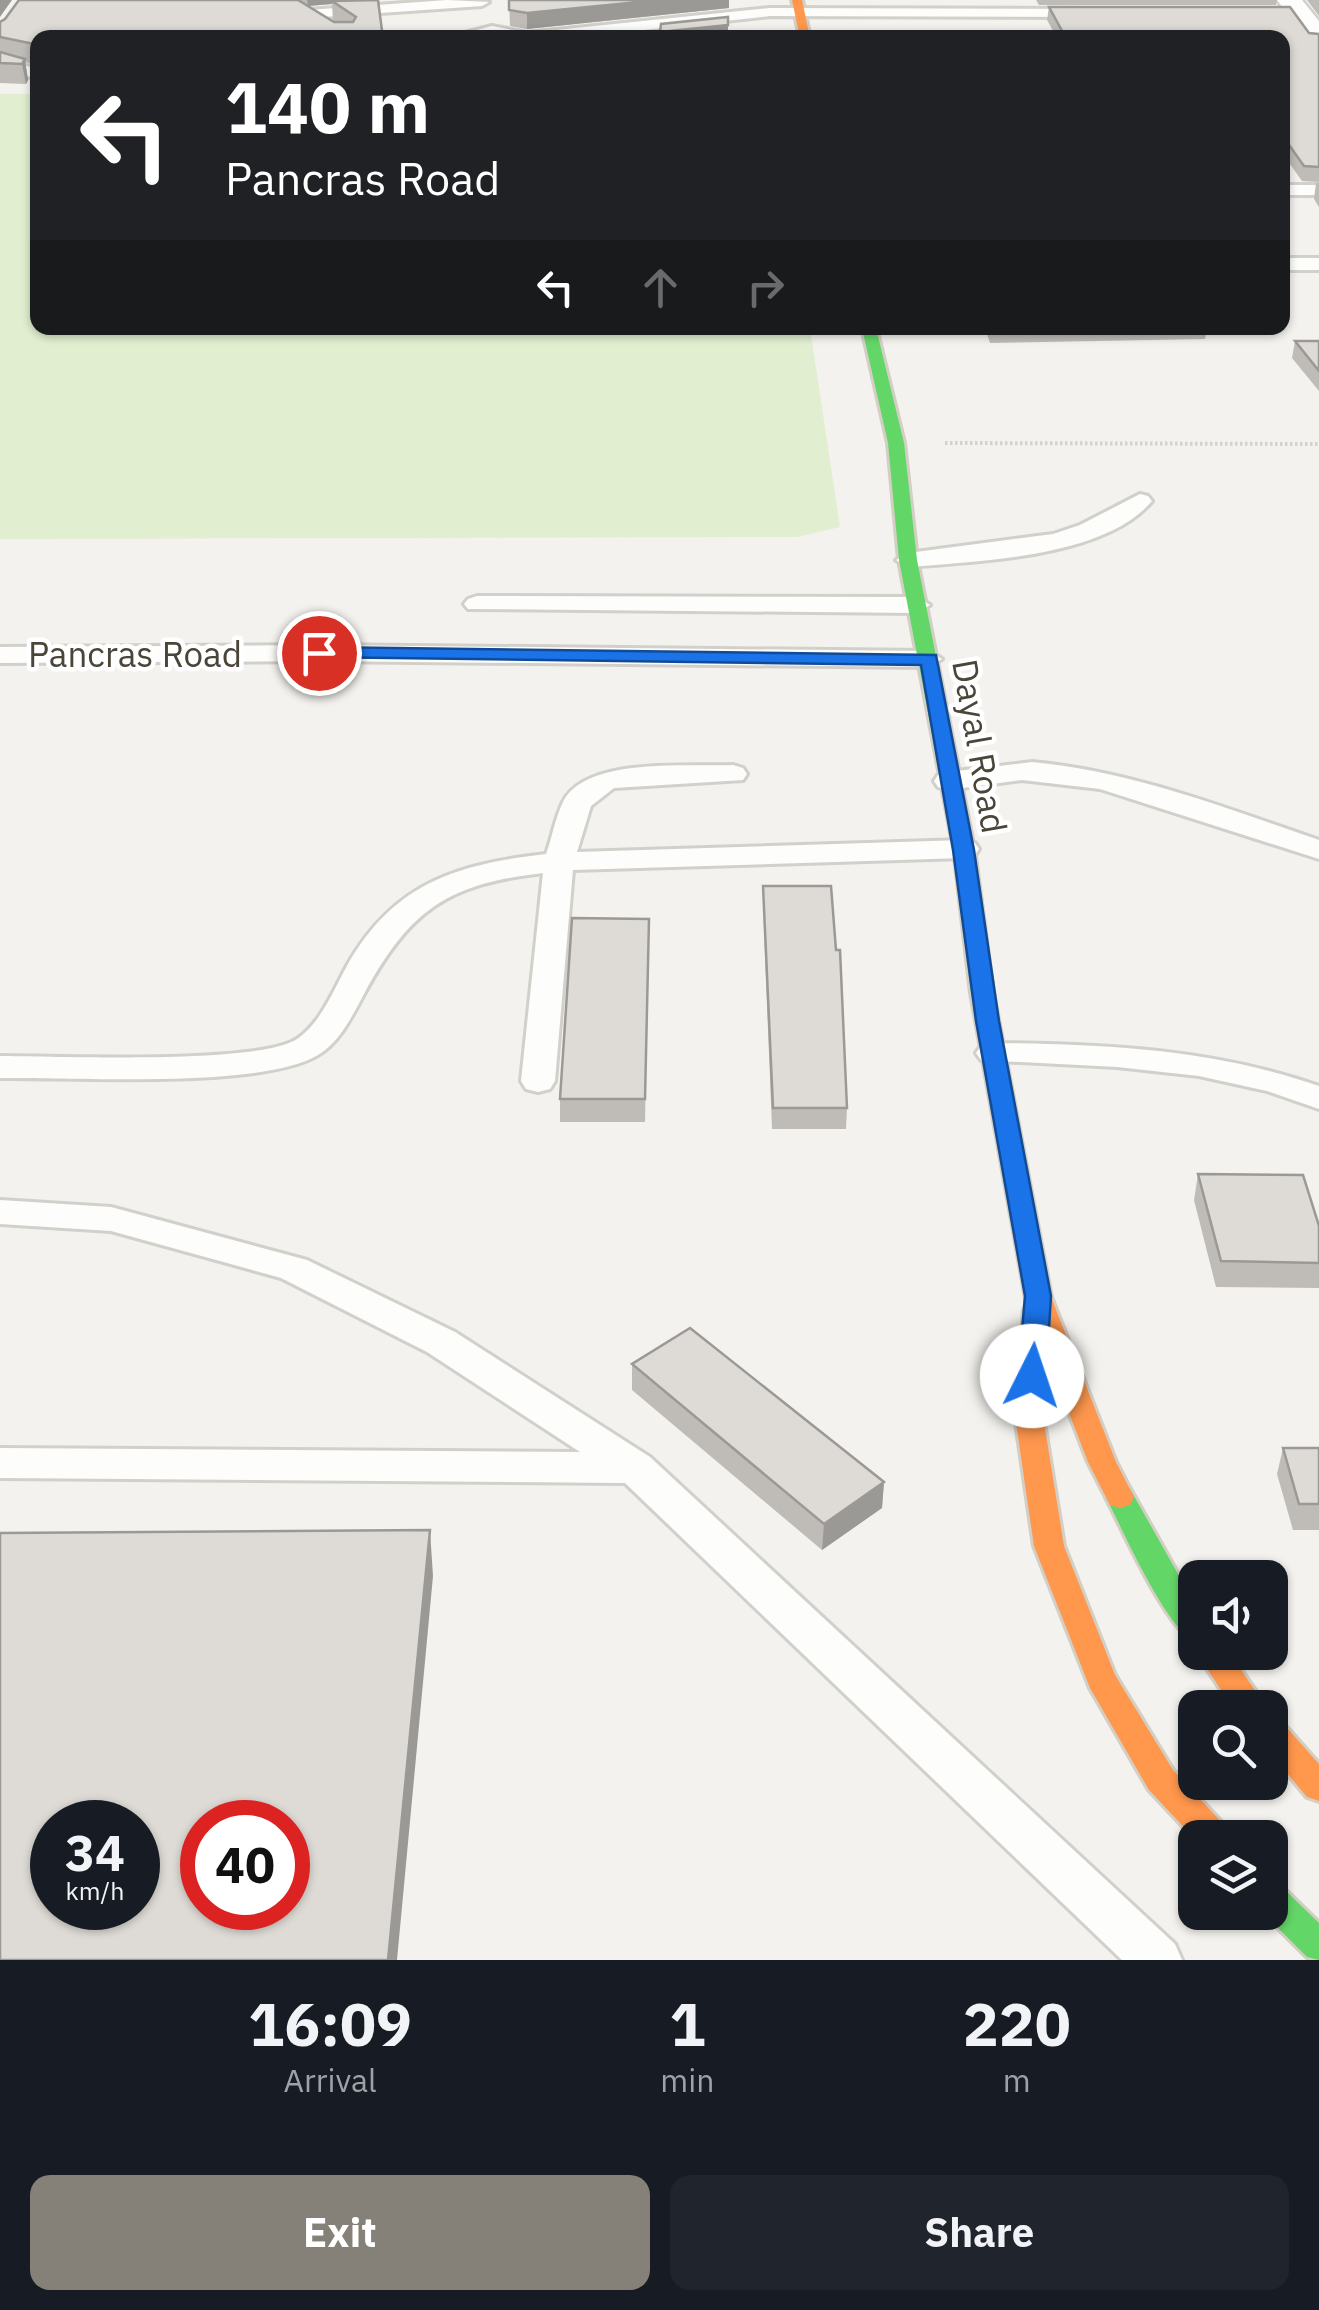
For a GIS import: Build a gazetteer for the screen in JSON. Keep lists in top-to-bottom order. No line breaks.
{"streets":{"street":["Dayal Road"],"lane":["Pancras Road"]},"crossings":[["Pancras Road","Dayal Road"]],"page":{"turn":["140 m","Pancras Road"],"speed":"34 km/h","limit":"40","eta":["16:09","Arrival","1","min","220","m"],"buttons":["Exit","Share"]}}
